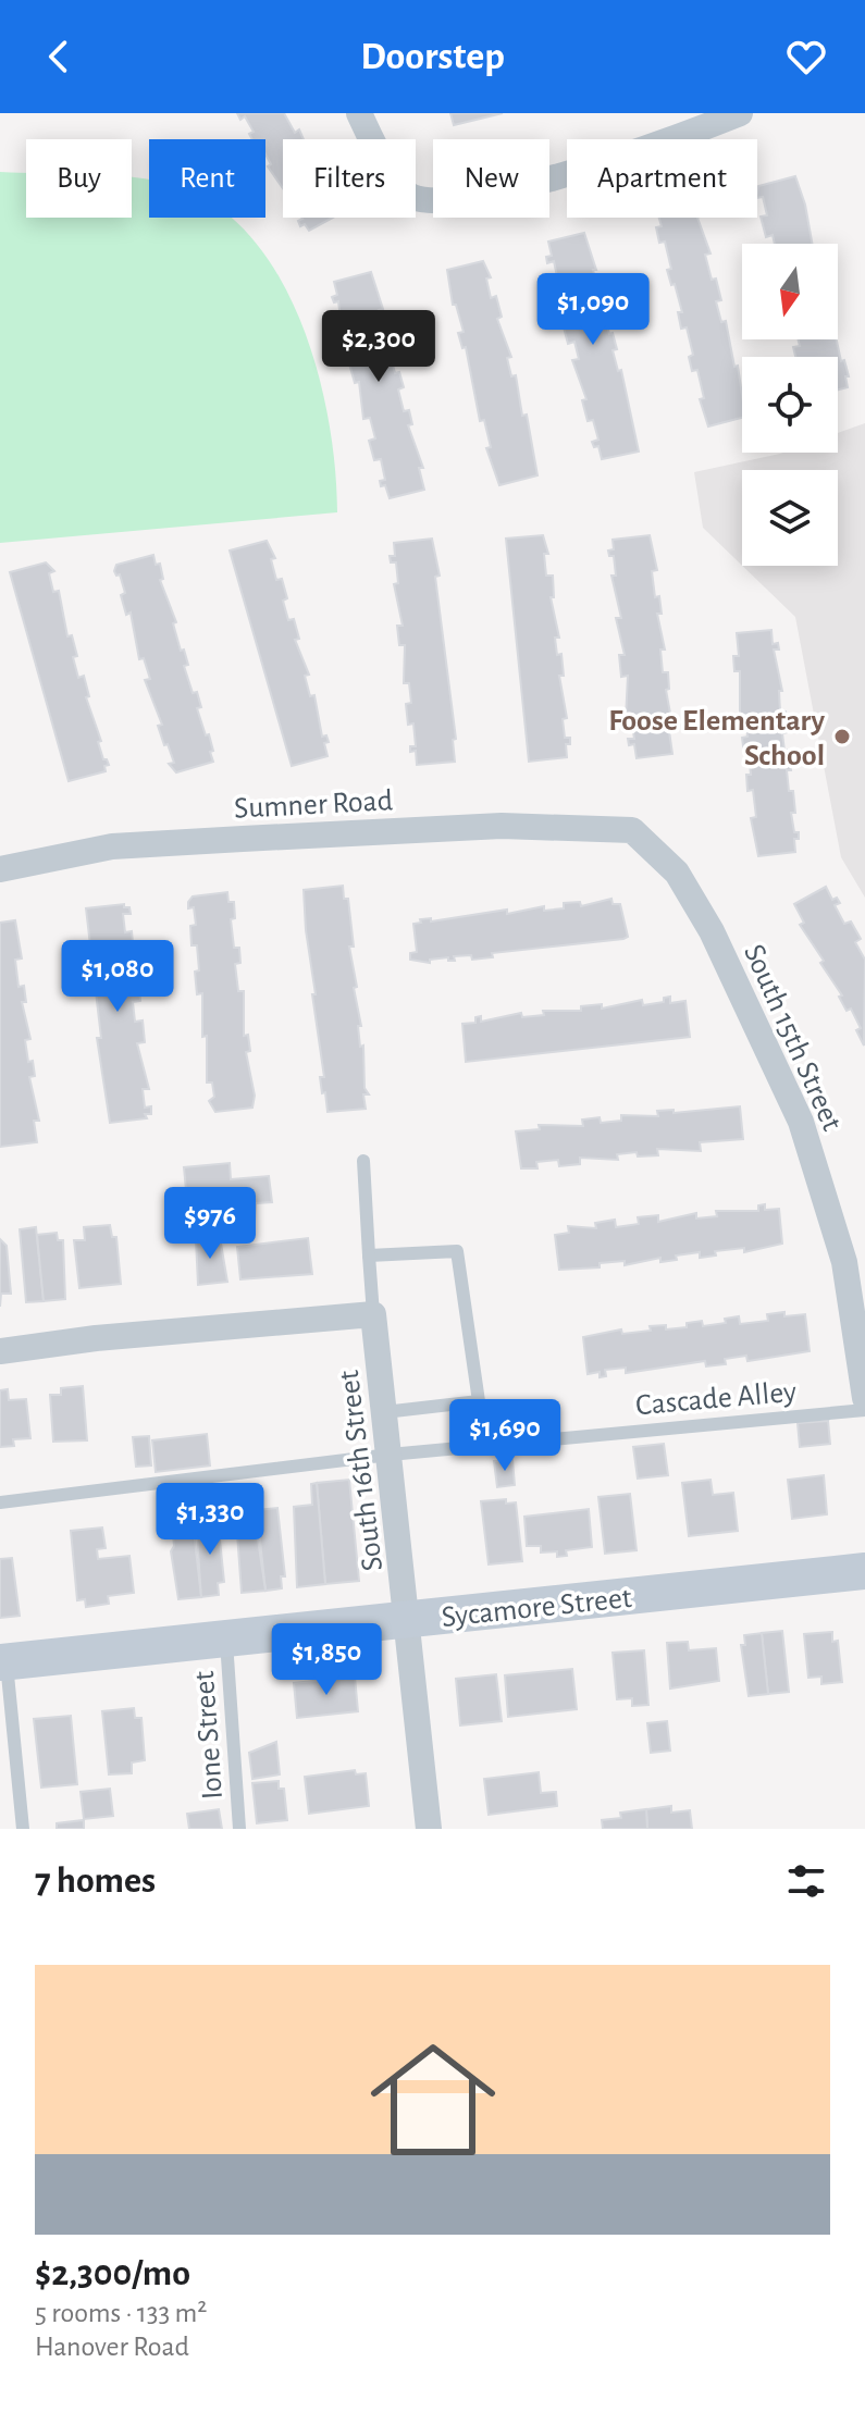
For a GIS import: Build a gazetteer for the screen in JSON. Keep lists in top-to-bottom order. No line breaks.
{"streets":{"main road":["Sycamore Street"],"street":["Sumner Road","South 15th Street","South 16th Street"],"lane":["Cascade Alley","Ione Street"]},"crossings":[["Sumner Road","South 15th Street"],["Cascade Alley","South 16th Street"],["South 16th Street","Sycamore Street"],["Sycamore Street","Ione Street"]],"places":["Foose Elementary School"],"north":"bottom","page":{"header":"Doorstep","chip":["Buy","Rent","Filters","New","Apartment"],"price":["$1,090","$2,300","$1,080","$976","$1,690","$1,330","$1,850"],"heading":"7 homes","list":[{"name":"$2,300/mo","note":"5 rooms · 133 m² · Hanover Road"}]}}
